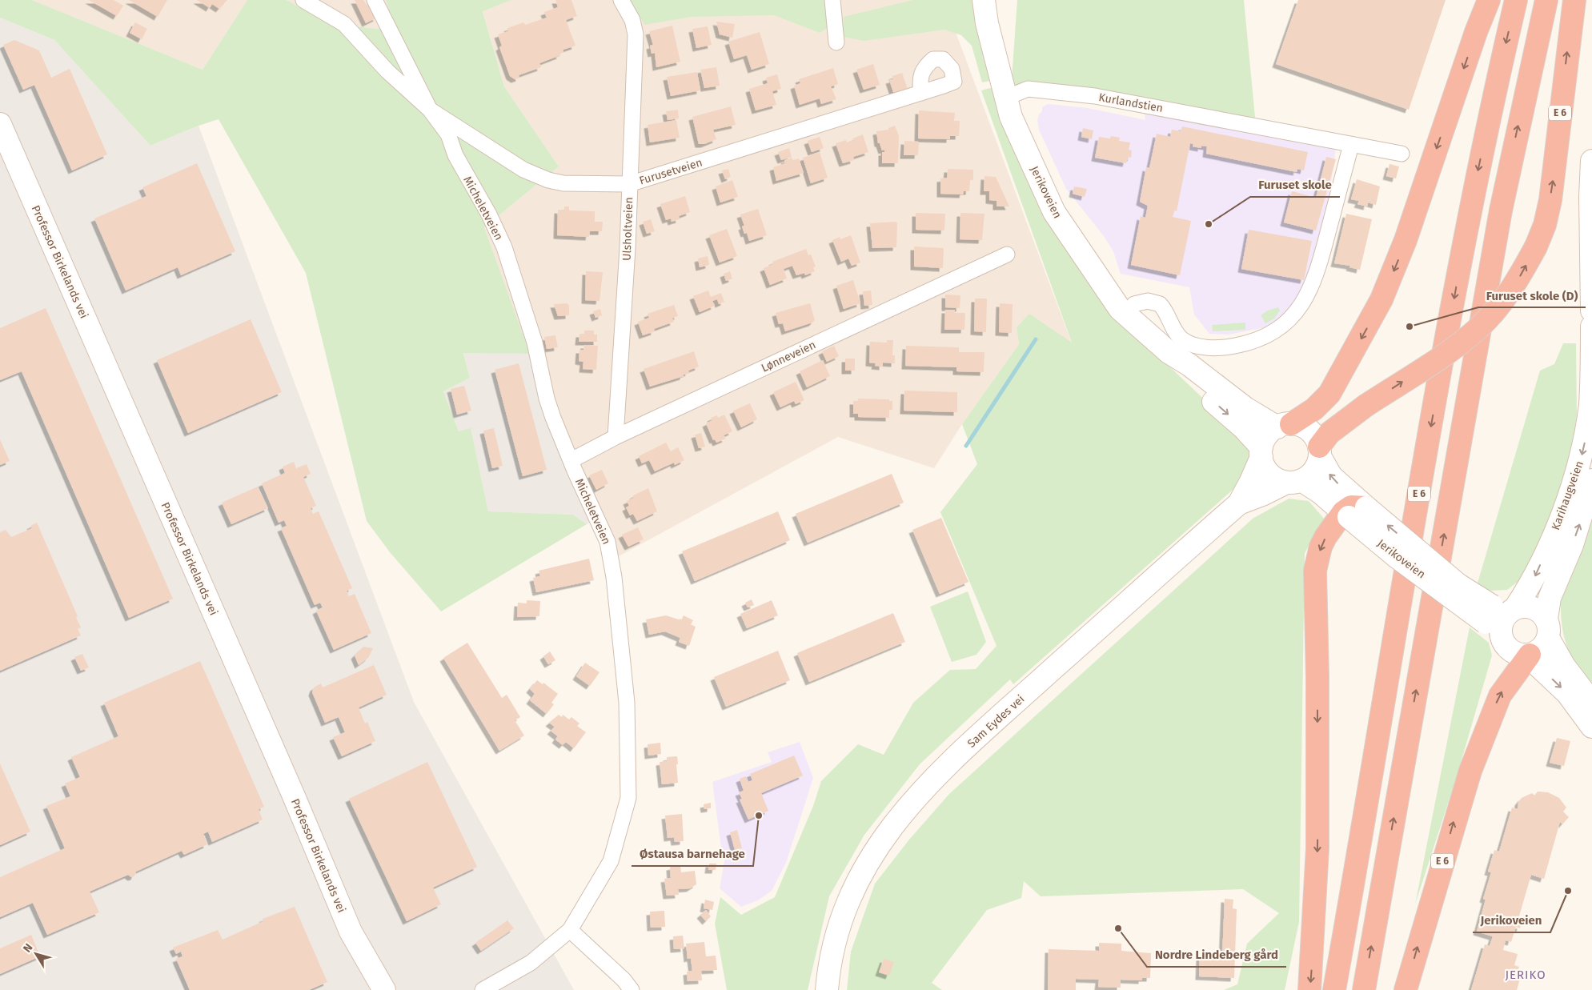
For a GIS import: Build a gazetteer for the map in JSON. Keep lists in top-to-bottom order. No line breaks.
{"streets":{"highway":["E 6"],"main road":["Jerikoveien","Professor Birkelands vei","Karihaugveien","Sam Eydes vei"],"street":["Kurlandstien","Furusetveien","Micheletveien","Ulsholtveien","Lønneveien"]},"crossings":[["Kurlandstien","Jerikoveien"],["E 6","Jerikoveien"],["E 6","Karihaugveien"],["E 6","Sam Eydes vei"],["Furusetveien","Micheletveien"],["Furusetveien","Ulsholtveien"],["Jerikoveien","Karihaugveien"],["Jerikoveien","Sam Eydes vei"],["Micheletveien","Lønneveien"],["Ulsholtveien","Lønneveien"]],"districts":["JERIKO"],"places":["Furuset skole","Furuset skole (D)","Østausa barnehage","Jerikoveien","Nordre Lindeberg gård"],"north":"top left"}
